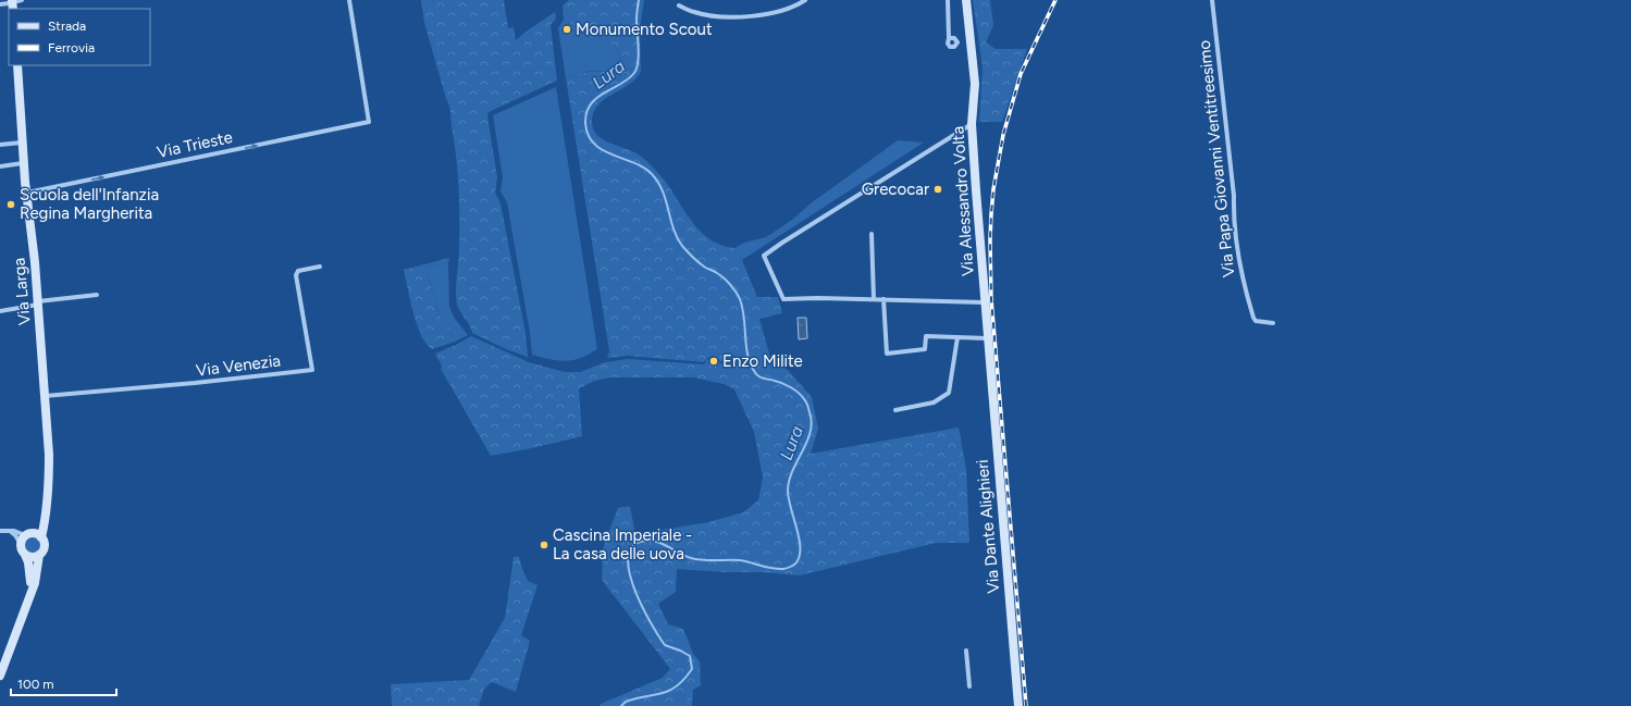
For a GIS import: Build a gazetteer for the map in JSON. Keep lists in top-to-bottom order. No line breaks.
{"streets":{"street":["Via Trieste","Via Papa Giovanni Ventitreesimo","Via Alessandro Volta","Via Larga","Via Venezia","Via Dante Alighieri"]},"crossings":[["Via Trieste","Via Larga"],["Via Alessandro Volta","Via Dante Alighieri"],["Via Larga","Via Venezia"]],"water":["Lura"],"places":["Monumento Scout","Grecocar","Scuola dell'Infanzia Regina Margherita","Enzo Milite","Cascina Imperiale - La casa delle uova"],"legend":["Strada","Ferrovia"],"scale_bar":"100 m"}
